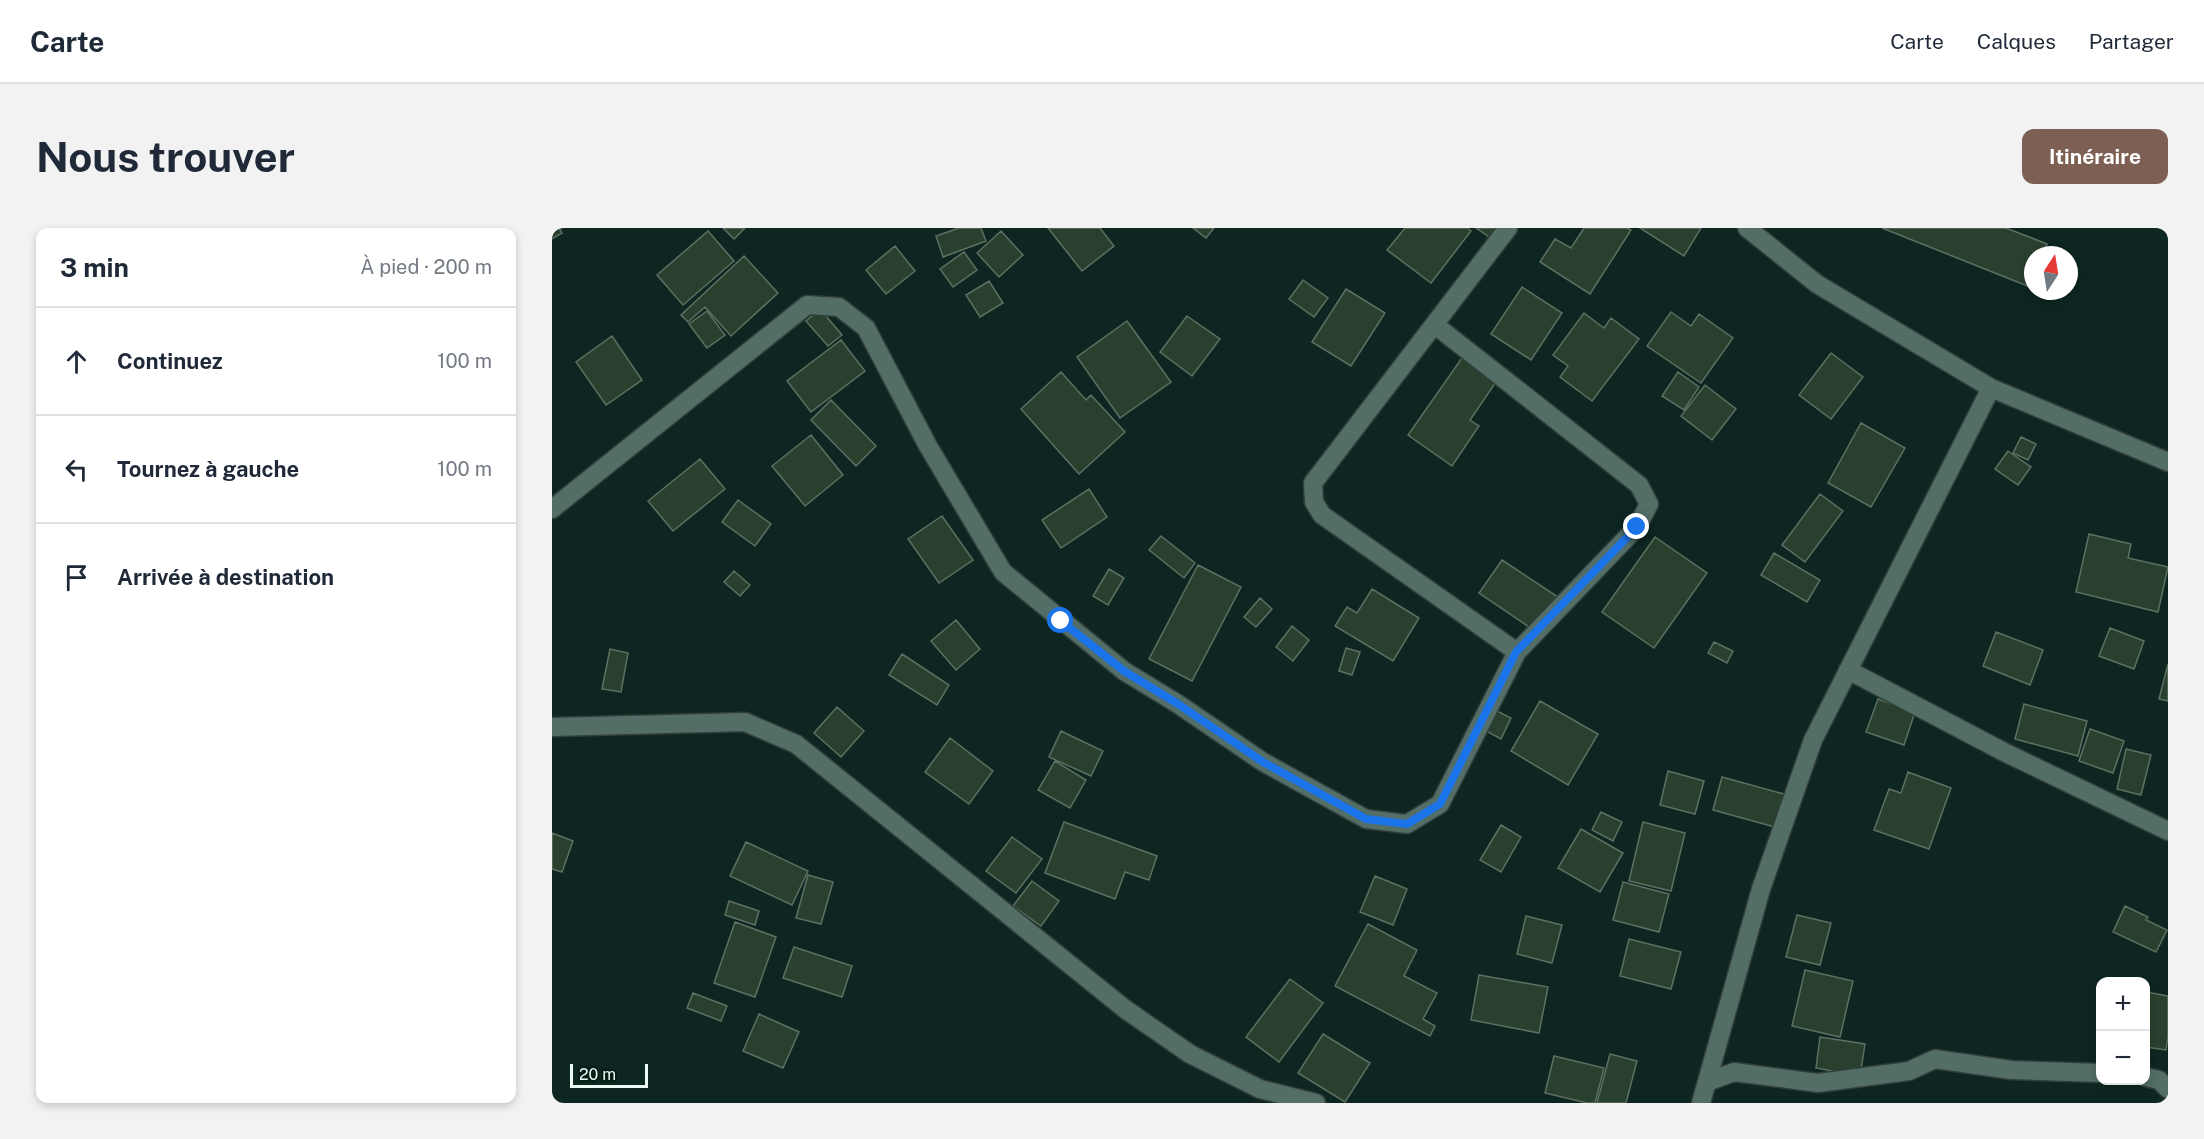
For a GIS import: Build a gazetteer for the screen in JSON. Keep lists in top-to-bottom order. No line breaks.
{"scale_bar":"20 m","north":"top","page":{"header":"Carte","nav":["Carte","Calques","Partager"],"buttons":"Itinéraire","title":"Nous trouver","heading":["3 min","À pied · 200 m"],"list":[["Continuez","100 m"],["Tournez à gauche","100 m"],"Arrivée à destination"],"map_buttons":["+","−"],"scale":"20 m"}}
